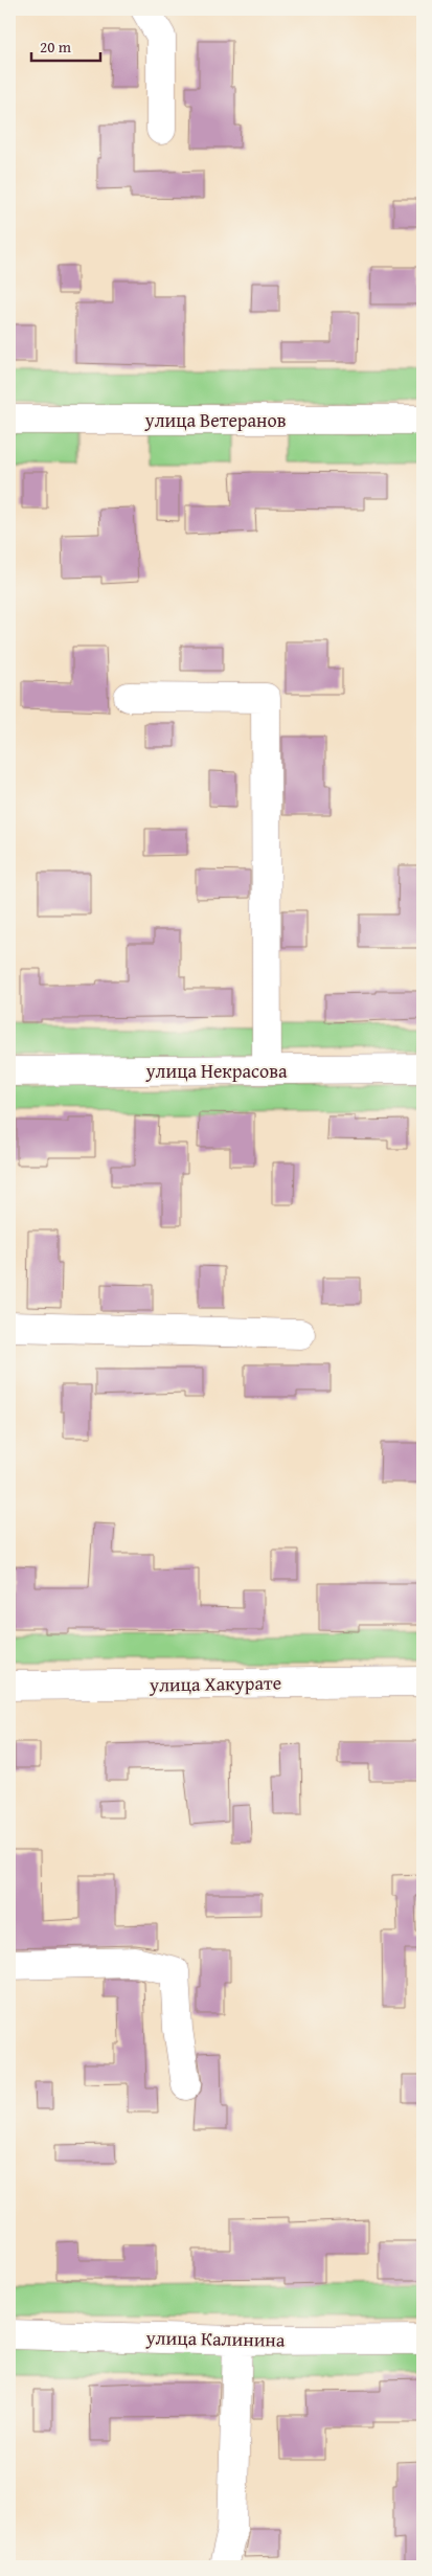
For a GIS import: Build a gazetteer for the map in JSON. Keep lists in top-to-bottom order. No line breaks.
{"streets":{"street":["улица Ветеранов","улица Некрасова","улица Хакурате","улица Калинина"]},"scale_bar":"20 m"}
